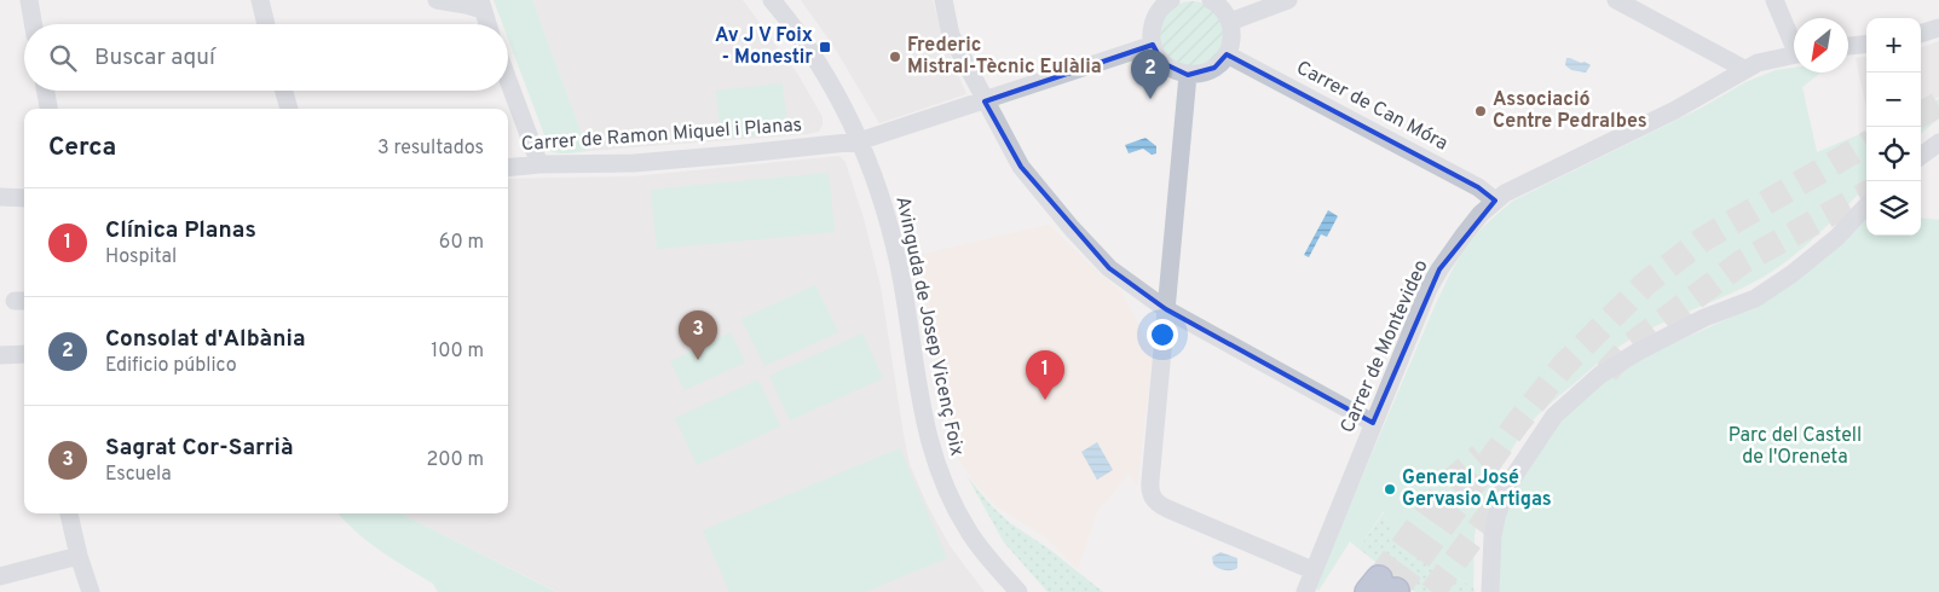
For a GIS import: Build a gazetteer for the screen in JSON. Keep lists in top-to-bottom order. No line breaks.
{"streets":{"street":["Carrer de Can Móra","Carrer de Ramon Miquel i Planas","Avinguda de Josep Vicenç Foix","Carrer de Montevideo"]},"crossings":[["Carrer de Can Móra","Carrer de Montevideo"],["Carrer de Ramon Miquel i Planas","Avinguda de Josep Vicenç Foix"]],"parks":["Parc del Castell de l'Oreneta"],"places":{"transit":["Av J V Foix - Monestir"],"other":["Frederic Mistral-Tècnic Eulàlia","Associació Centre Pedralbes","General José Gervasio Artigas"]},"north":"bottom left","page":{"map_buttons":["+","−"],"search":"Buscar aquí","pins":["2","3","1"],"heading":["Cerca","3 resultados"],"list":[{"mark":"1","name":"Clínica Planas","note":"Hospital","value":"60 m"},{"mark":"2","name":"Consolat d'Albània","note":"Edificio público","value":"100 m"},{"mark":"3","name":"Sagrat Cor-Sarrià","note":"Escuela","value":"200 m"}]}}
